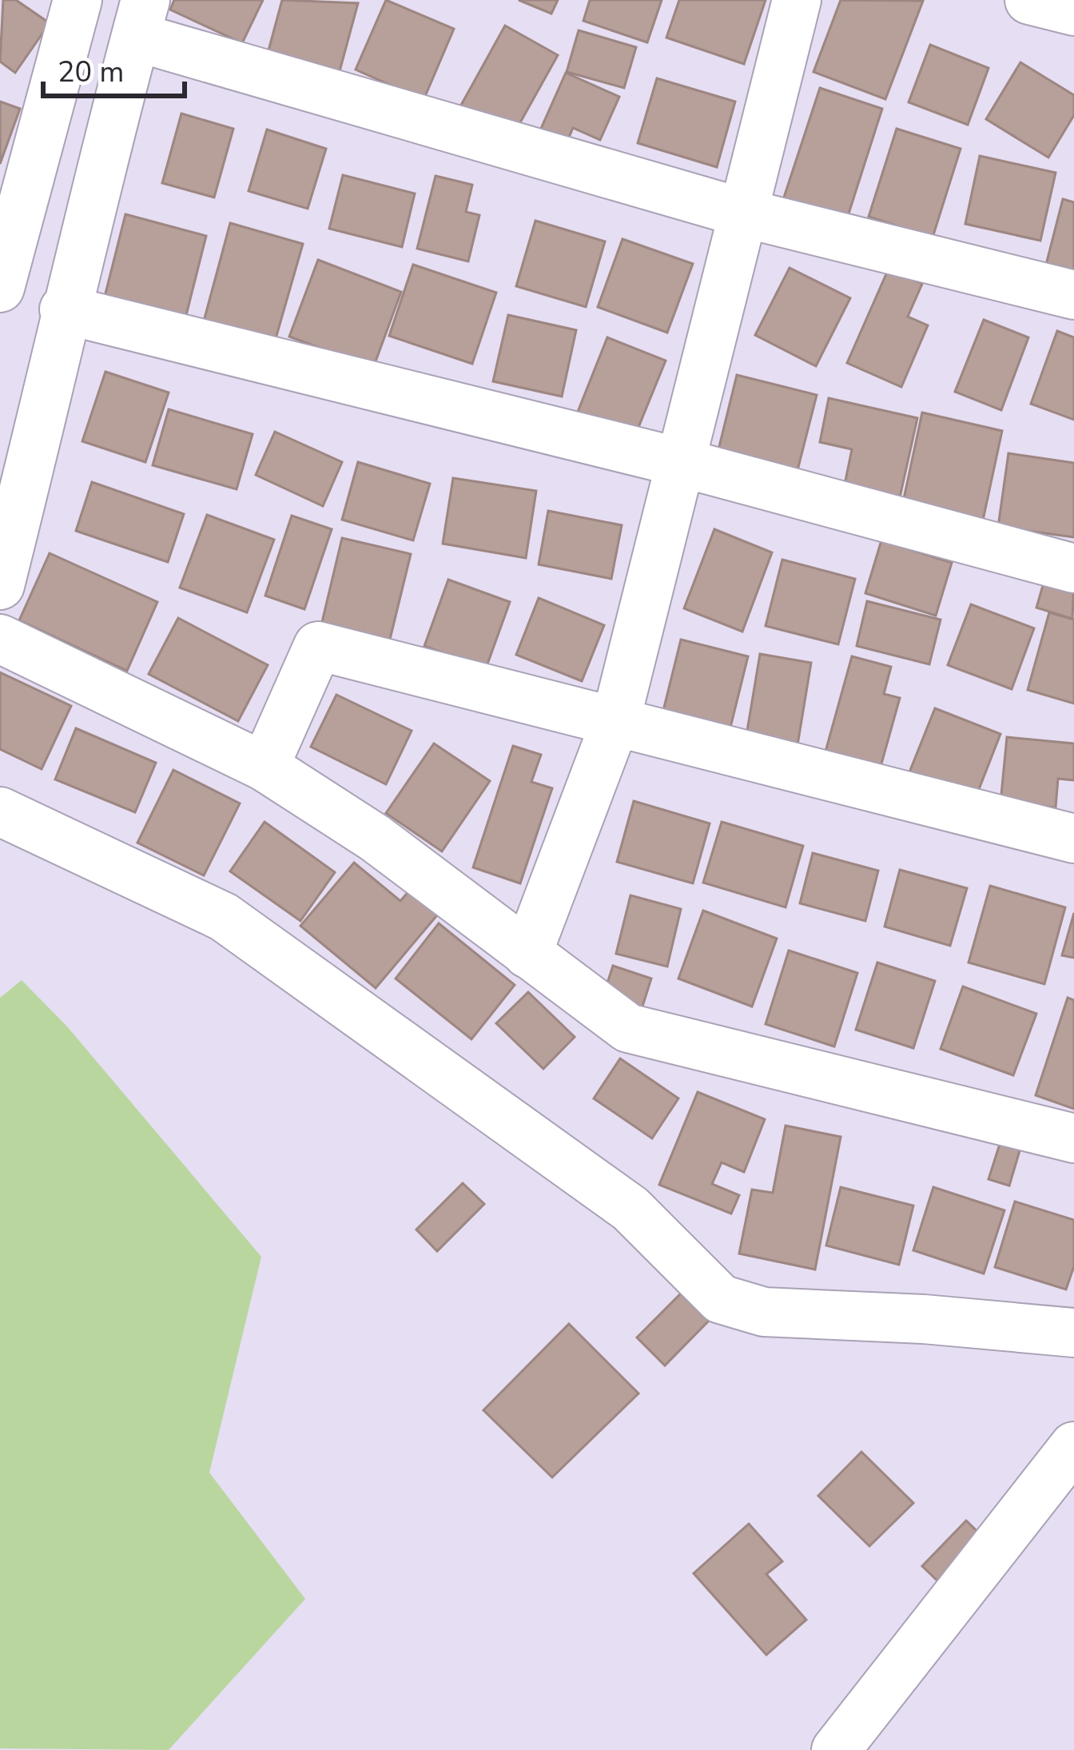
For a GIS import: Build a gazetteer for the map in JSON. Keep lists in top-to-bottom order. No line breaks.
{"scale_bar":"20 m"}
